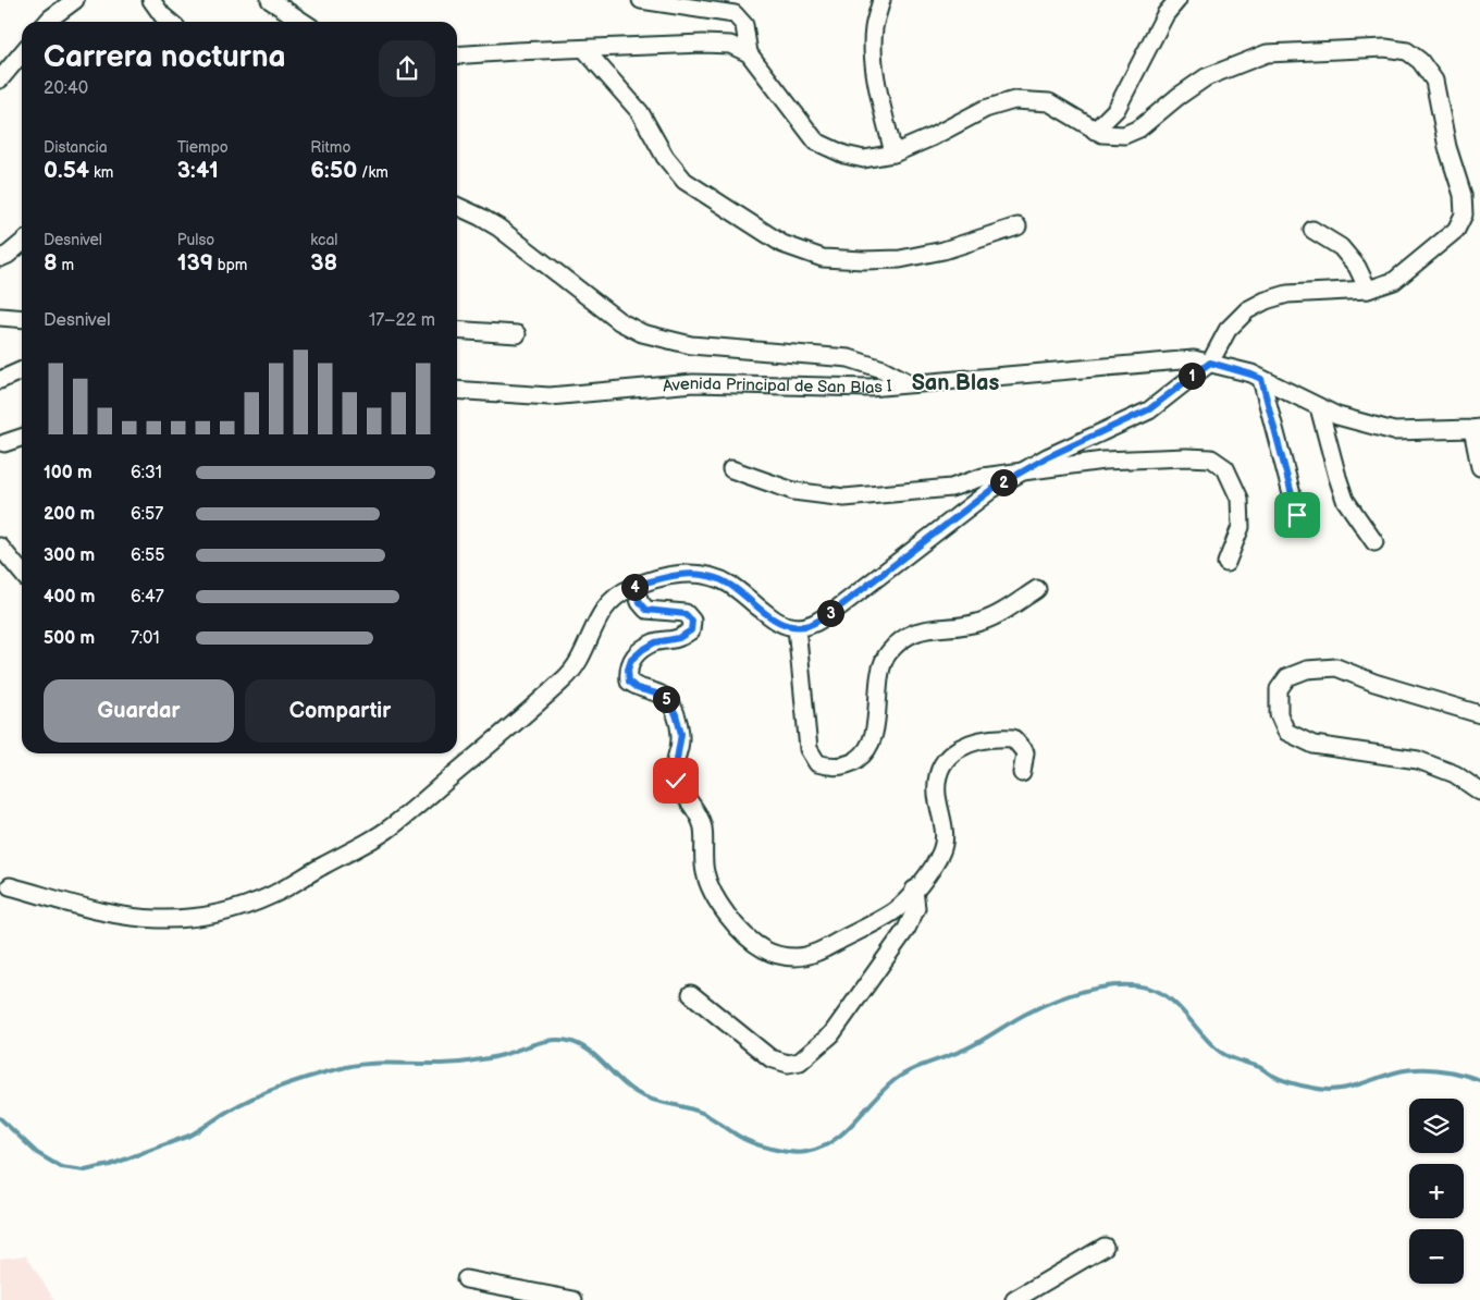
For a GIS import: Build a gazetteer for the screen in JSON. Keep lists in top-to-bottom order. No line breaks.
{"streets":{"street":["Avenida Principal de San Blas I"]},"districts":["San Blas"],"page":{"heading":["Carrera nocturna","20:40"],"stats":[["Distancia","0.54 km"],["Tiempo","3:41"],["Ritmo","6:50 /km"],["Desnivel","8 m"],["Pulso","139 bpm"],["kcal","38"]],"chart":["Desnivel","17–22 m"],"pins":["1","2","4","3","5"],"list":[{"name":"100 m","note":"6:31"},{"name":"200 m","note":"6:57"},{"name":"300 m","note":"6:55"},{"name":"400 m","note":"6:47"},{"name":"500 m","note":"7:01"}],"buttons":["Guardar","Compartir"],"map_buttons":["+","−"]}}
